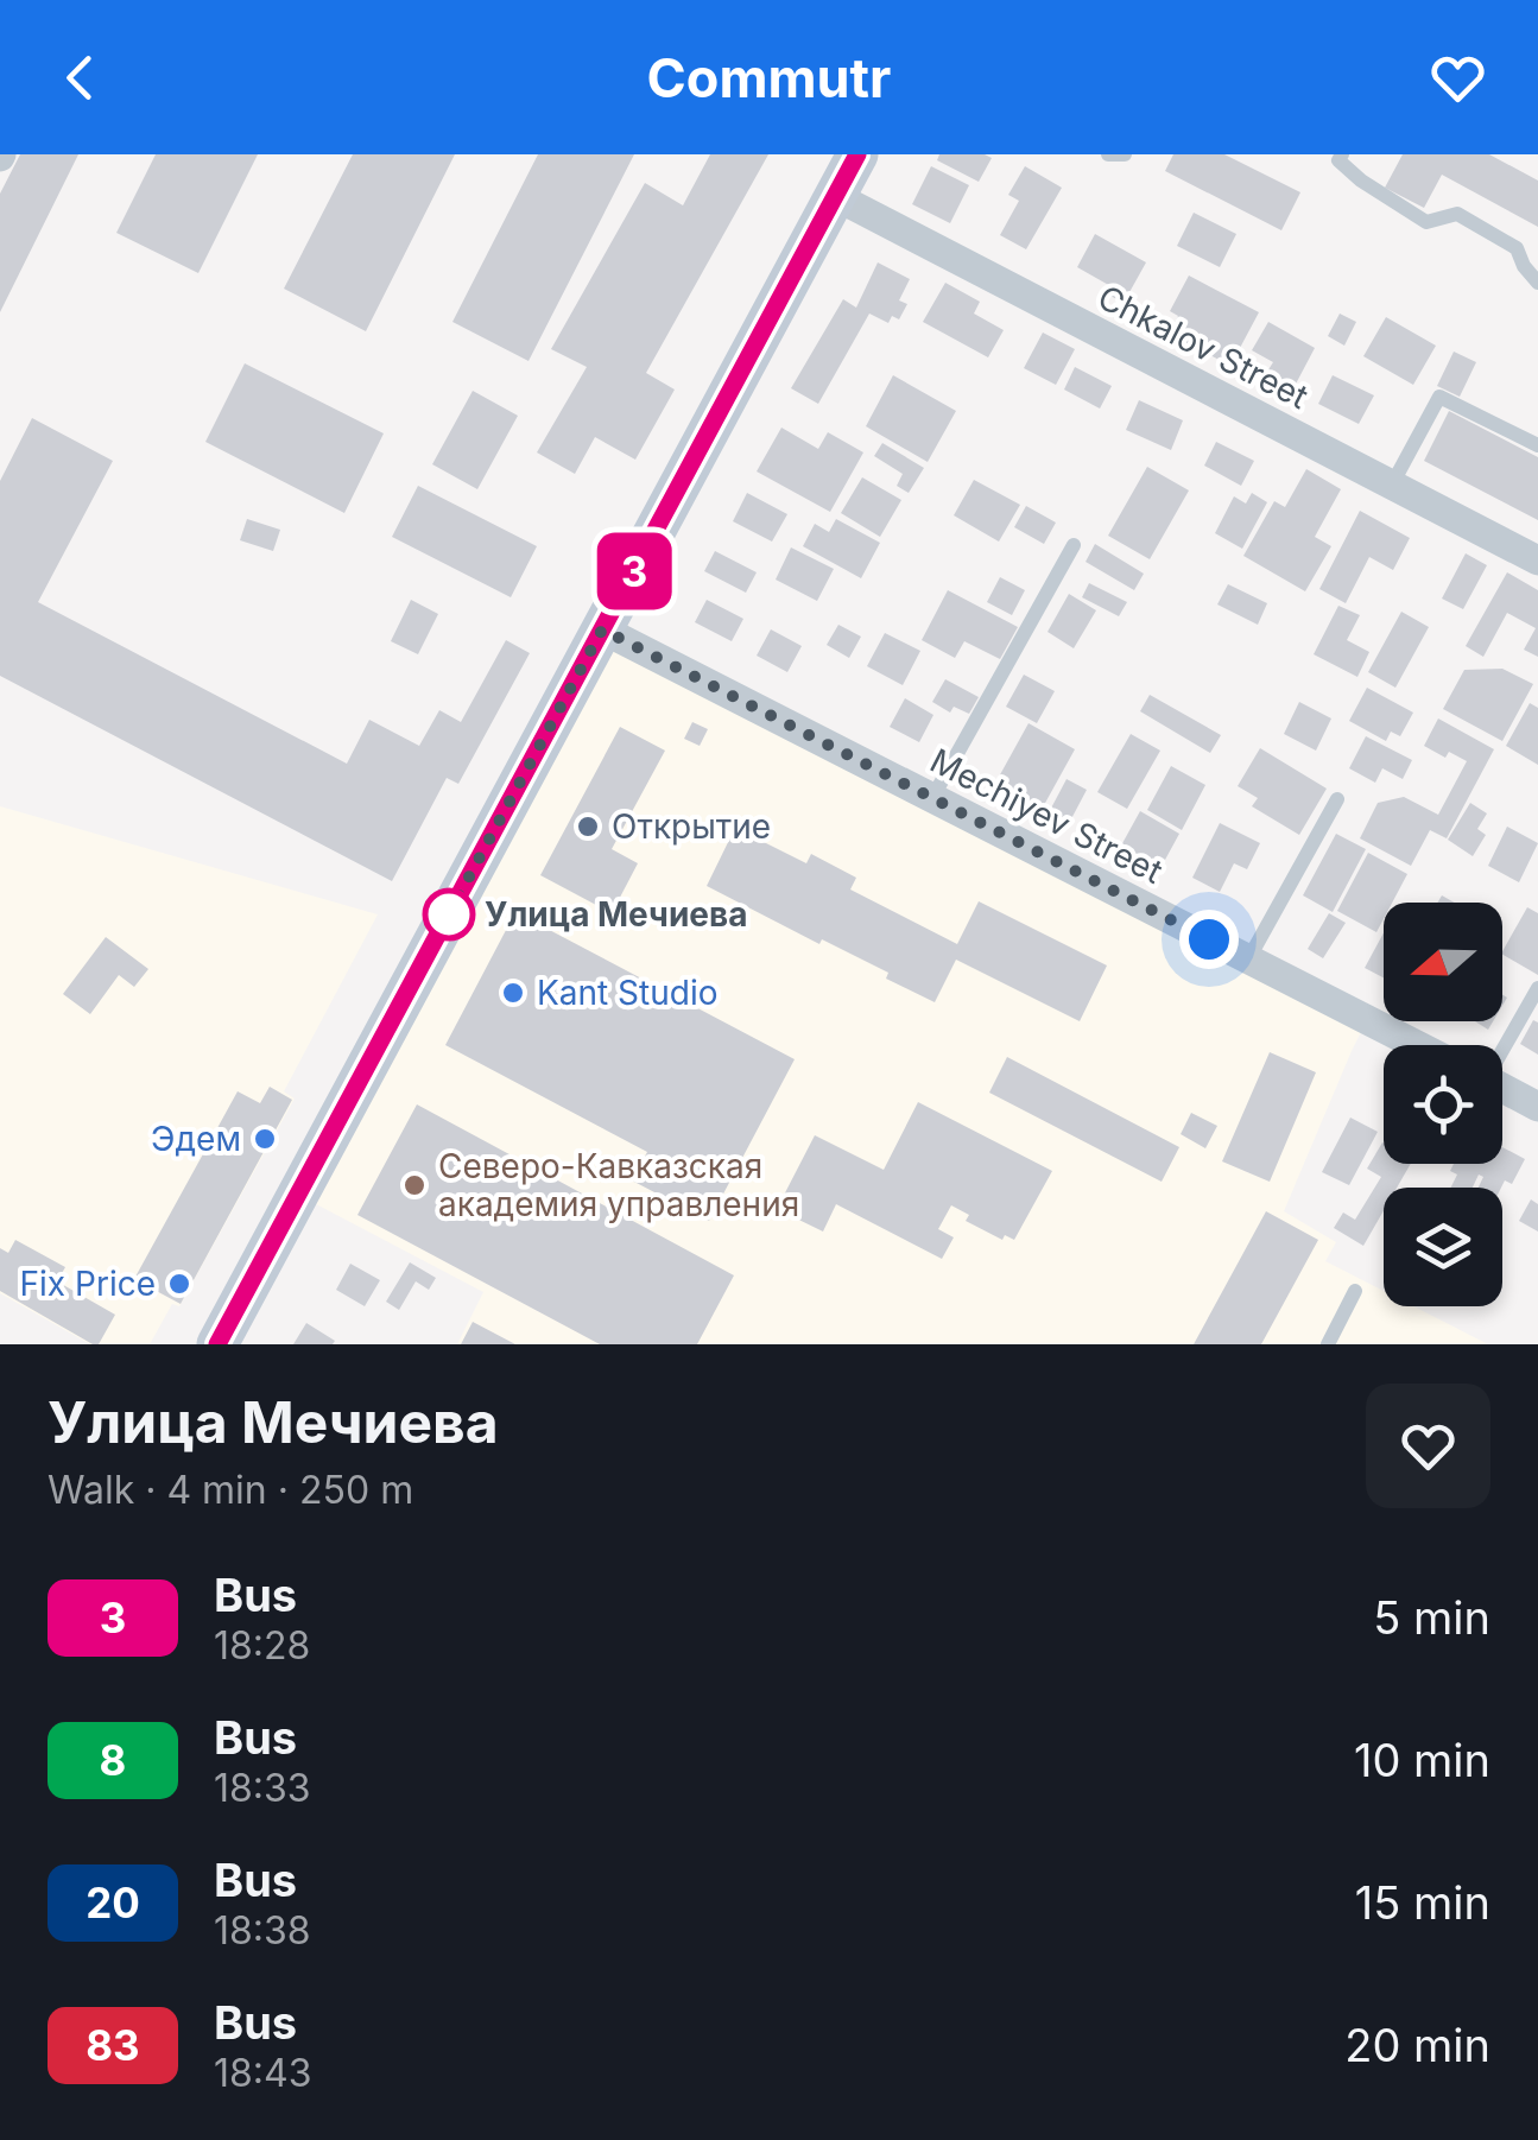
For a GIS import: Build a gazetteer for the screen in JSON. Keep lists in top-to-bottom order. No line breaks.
{"streets":{"street":["Chkalov Street","Mechiyev Street"]},"places":["Открытие","Улица Мечиева","Kant Studio","Эдем","Северо-Кавказская академия управления","Fix Price"],"lines":["bus line 3"],"north":"left","page":{"header":"Commutr","on_map":"3","heading":["Улица Мечиева","Walk · 4 min · 250 m"],"list":[{"mark":"3","name":"Bus","note":"18:28","value":"5 min"},{"mark":"8","name":"Bus","note":"18:33","value":"10 min"},{"mark":"20","name":"Bus","note":"18:38","value":"15 min"},{"mark":"83","name":"Bus","note":"18:43","value":"20 min"}]}}
